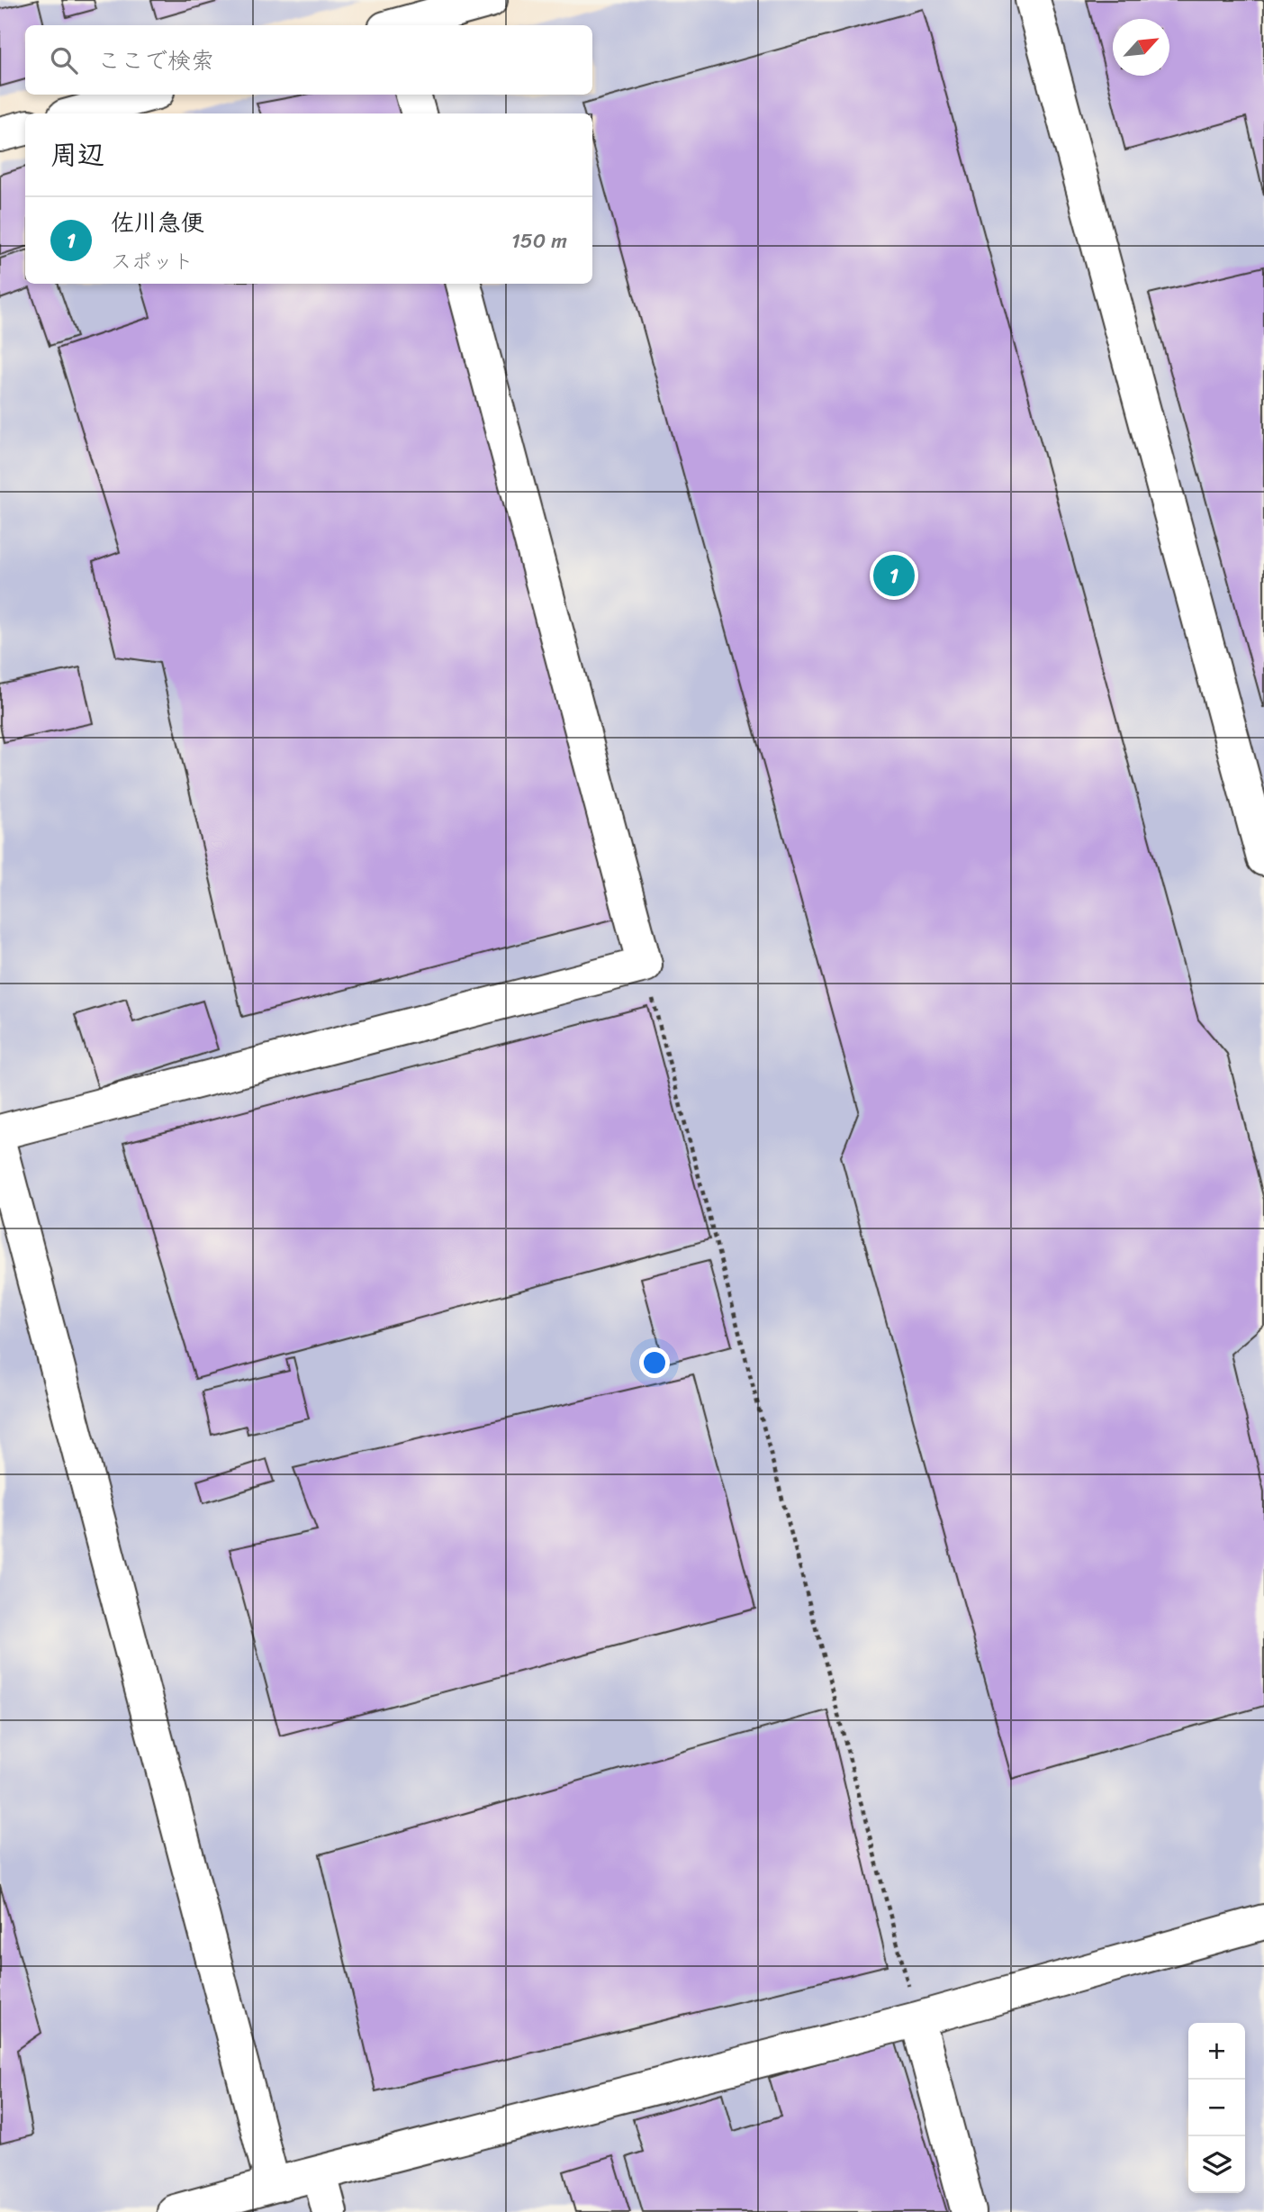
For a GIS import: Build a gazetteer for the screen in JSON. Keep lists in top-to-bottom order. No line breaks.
{"north":"top right","page":{"search":"ここで検索","heading":"周辺","list":[{"mark":"1","name":"佐川急便","note":"スポット","value":"150 m"}],"pins":"1","map_buttons":["+","−"]}}
